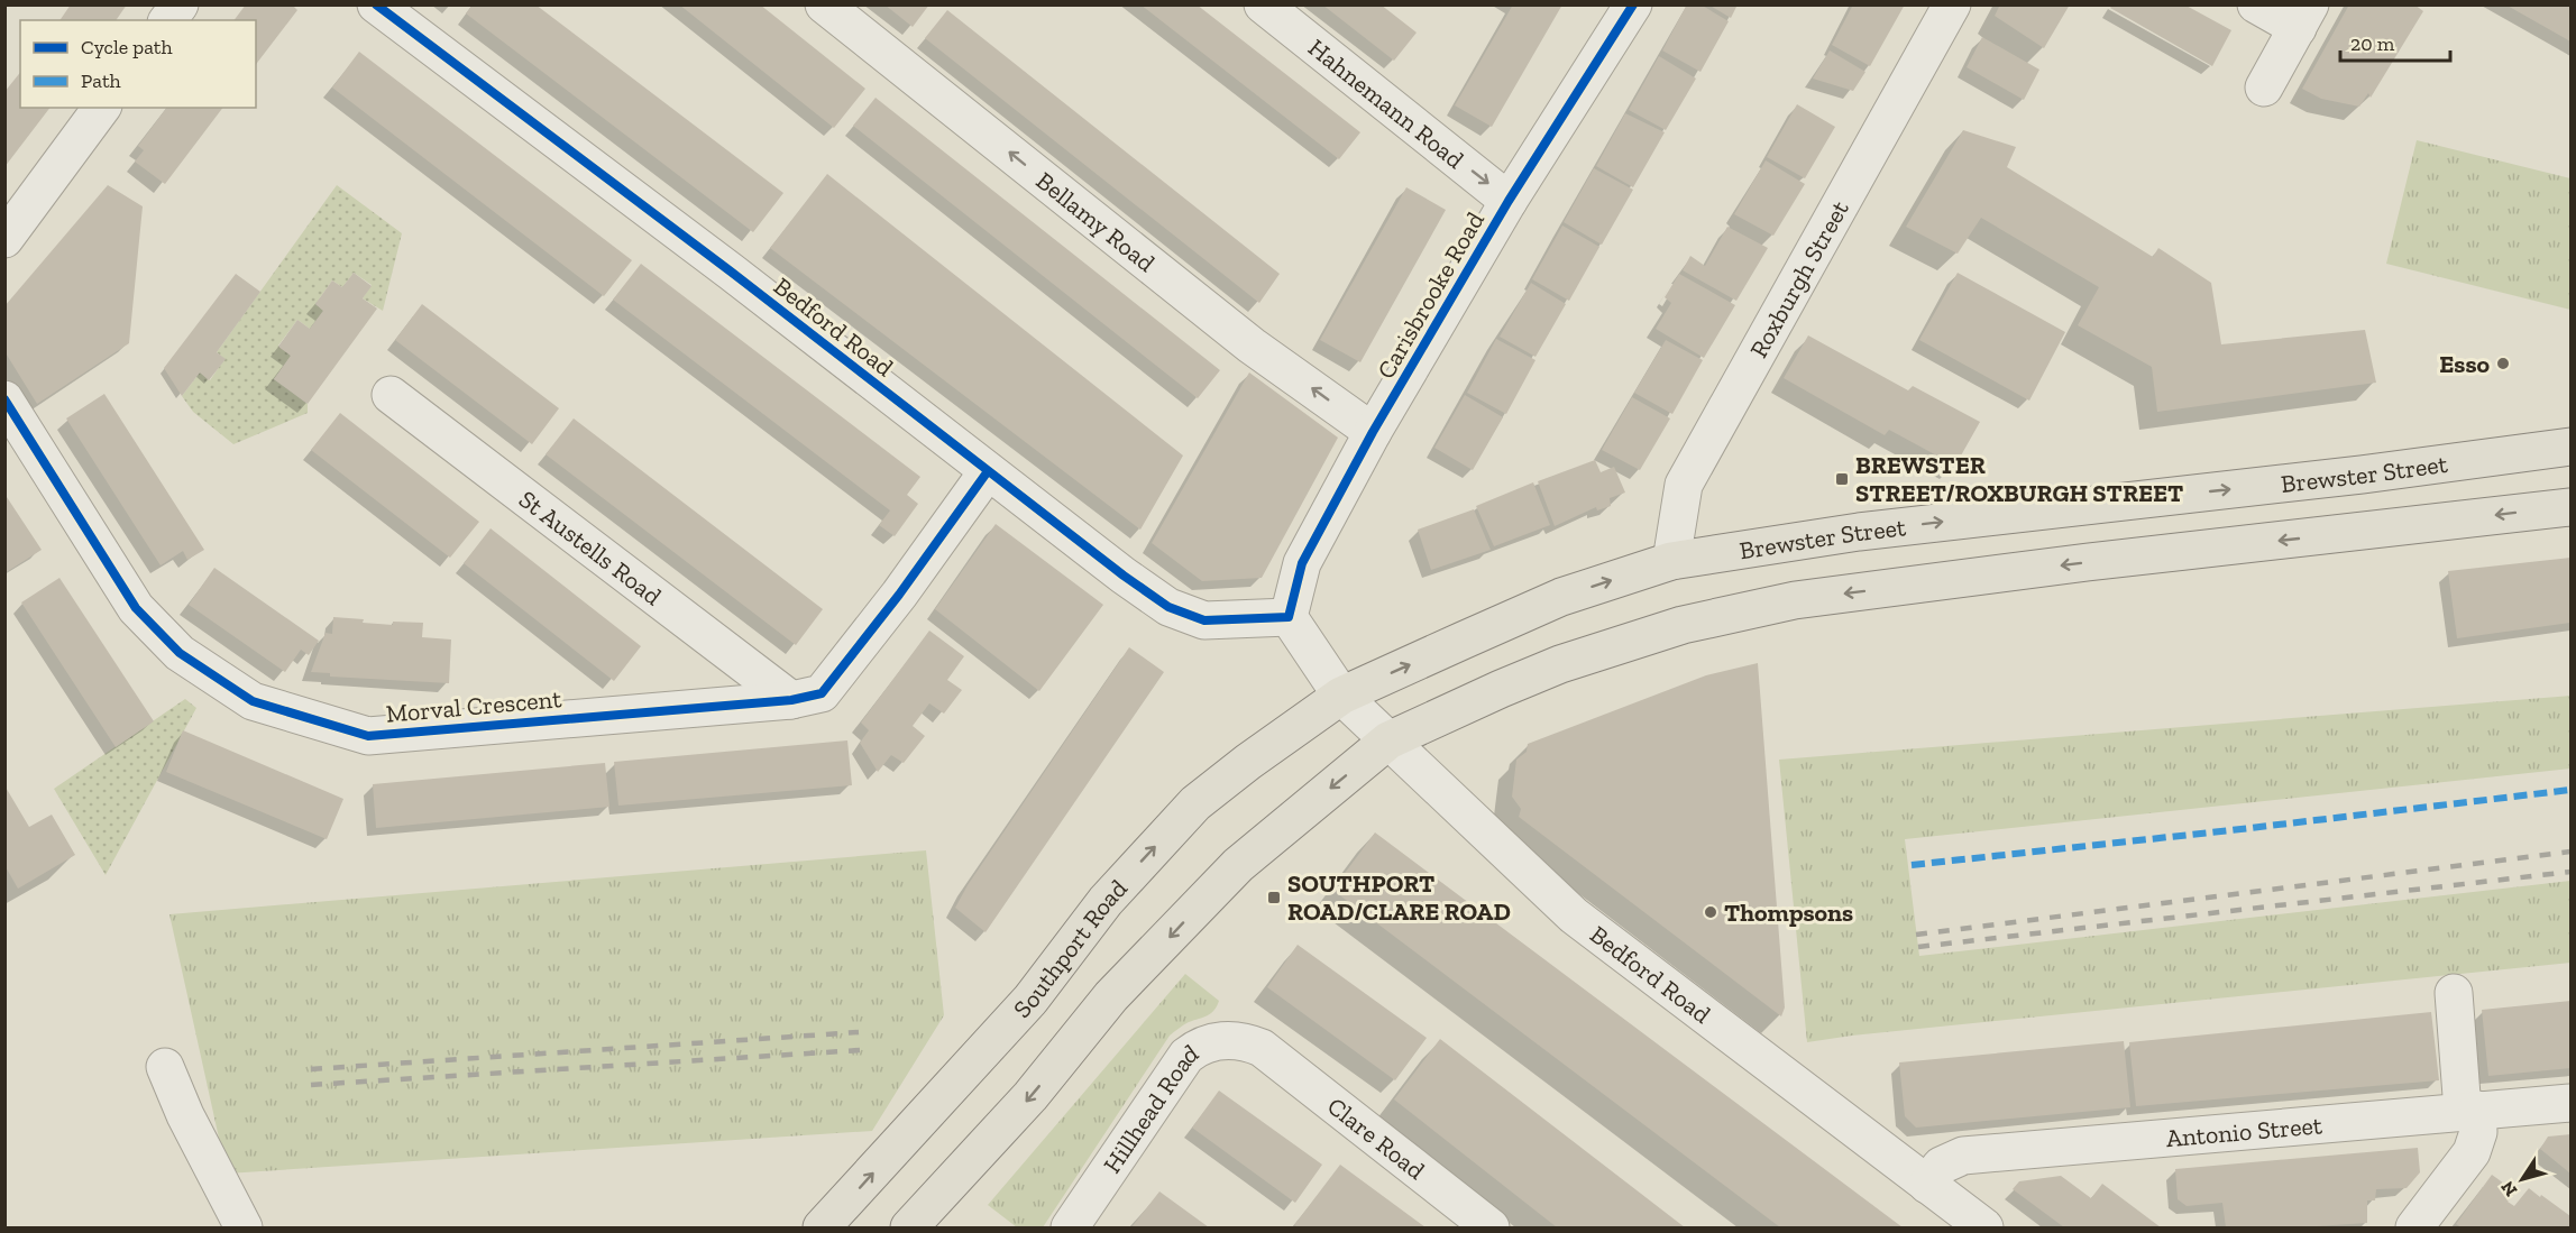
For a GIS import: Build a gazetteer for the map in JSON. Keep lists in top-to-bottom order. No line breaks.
{"streets":{"main road":["Brewster Street","Southport Road"],"street":["Hahnemann Road","Bellamy Road","Roxburgh Street","Carisbrooke Road","Bedford Road","St Austells Road","Morval Crescent","Hillhead Road","Antonio Street","Clare Road"]},"crossings":[["Hahnemann Road","Carisbrooke Road"],["Bellamy Road","Carisbrooke Road"],["Roxburgh Street","Brewster Street"],["Carisbrooke Road","Bedford Road"],["Bedford Road","Brewster Street"],["Bedford Road","Morval Crescent"],["Bedford Road","Southport Road"],["Bedford Road","Antonio Street"],["Brewster Street","Southport Road"],["St Austells Road","Morval Crescent"],["Hillhead Road","Clare Road"]],"one_way":["Hahnemann Road","Bellamy Road"],"places":{"other":["Esso","Thompsons"],"transit":["BREWSTER STREET/ROXBURGH STREET","SOUTHPORT ROAD/CLARE ROAD"]},"legend":["Cycle path","Path"],"scale_bar":"20 m","north":"bottom left"}
